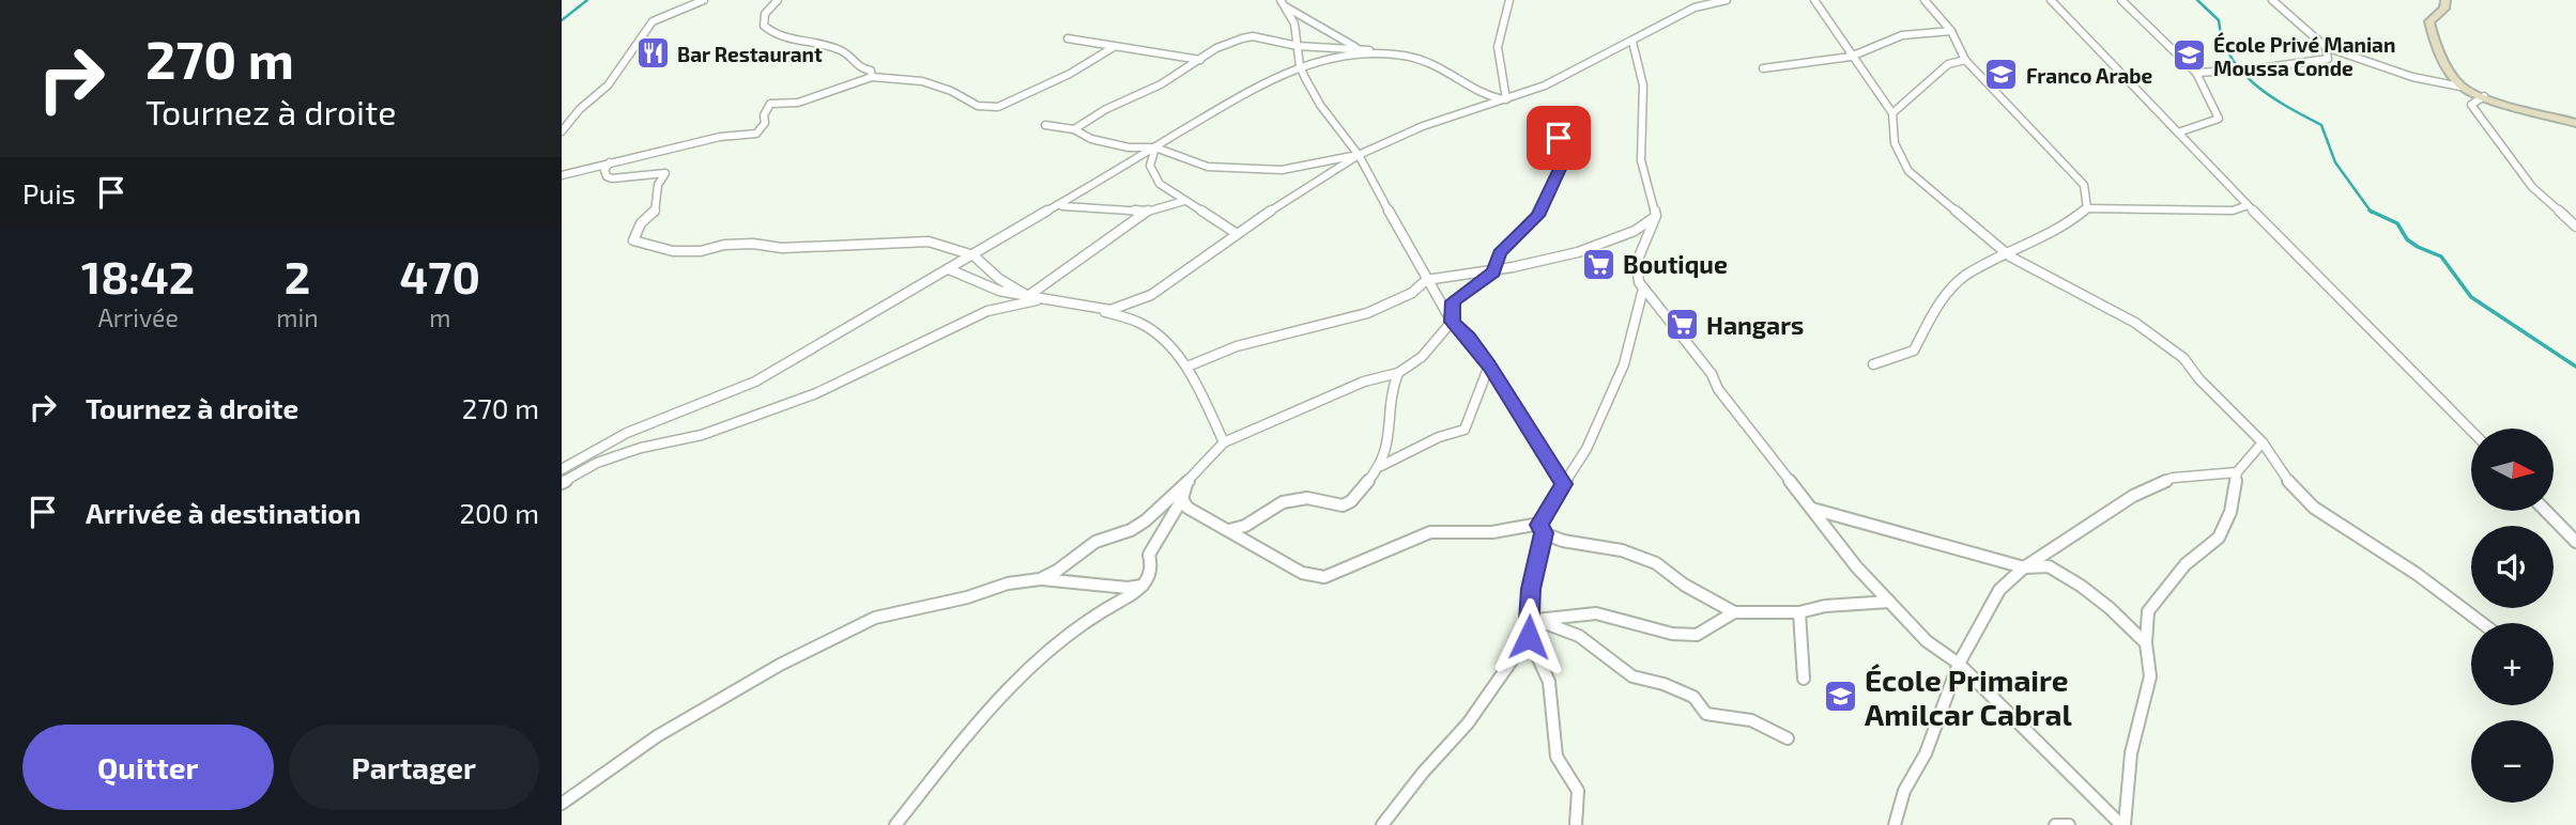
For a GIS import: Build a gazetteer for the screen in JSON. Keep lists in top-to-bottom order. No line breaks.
{"places":{"restaurant":["Bar Restaurant"],"school or university":["École Privé Manian Moussa Conde","Franco Arabe","École Primaire Amilcar Cabral"],"supermarket":["Boutique","Hangars"]},"north":"right","page":{"turn":["270 m","Tournez à droite"],"then":"Puis","eta":["18:42","Arrivée","2","min","470","m"],"list":[{"name":"Tournez à droite","value":"270 m"},{"name":"Arrivée à destination","value":"200 m"}],"map_buttons":["+","−"],"buttons":["Quitter","Partager"]}}
